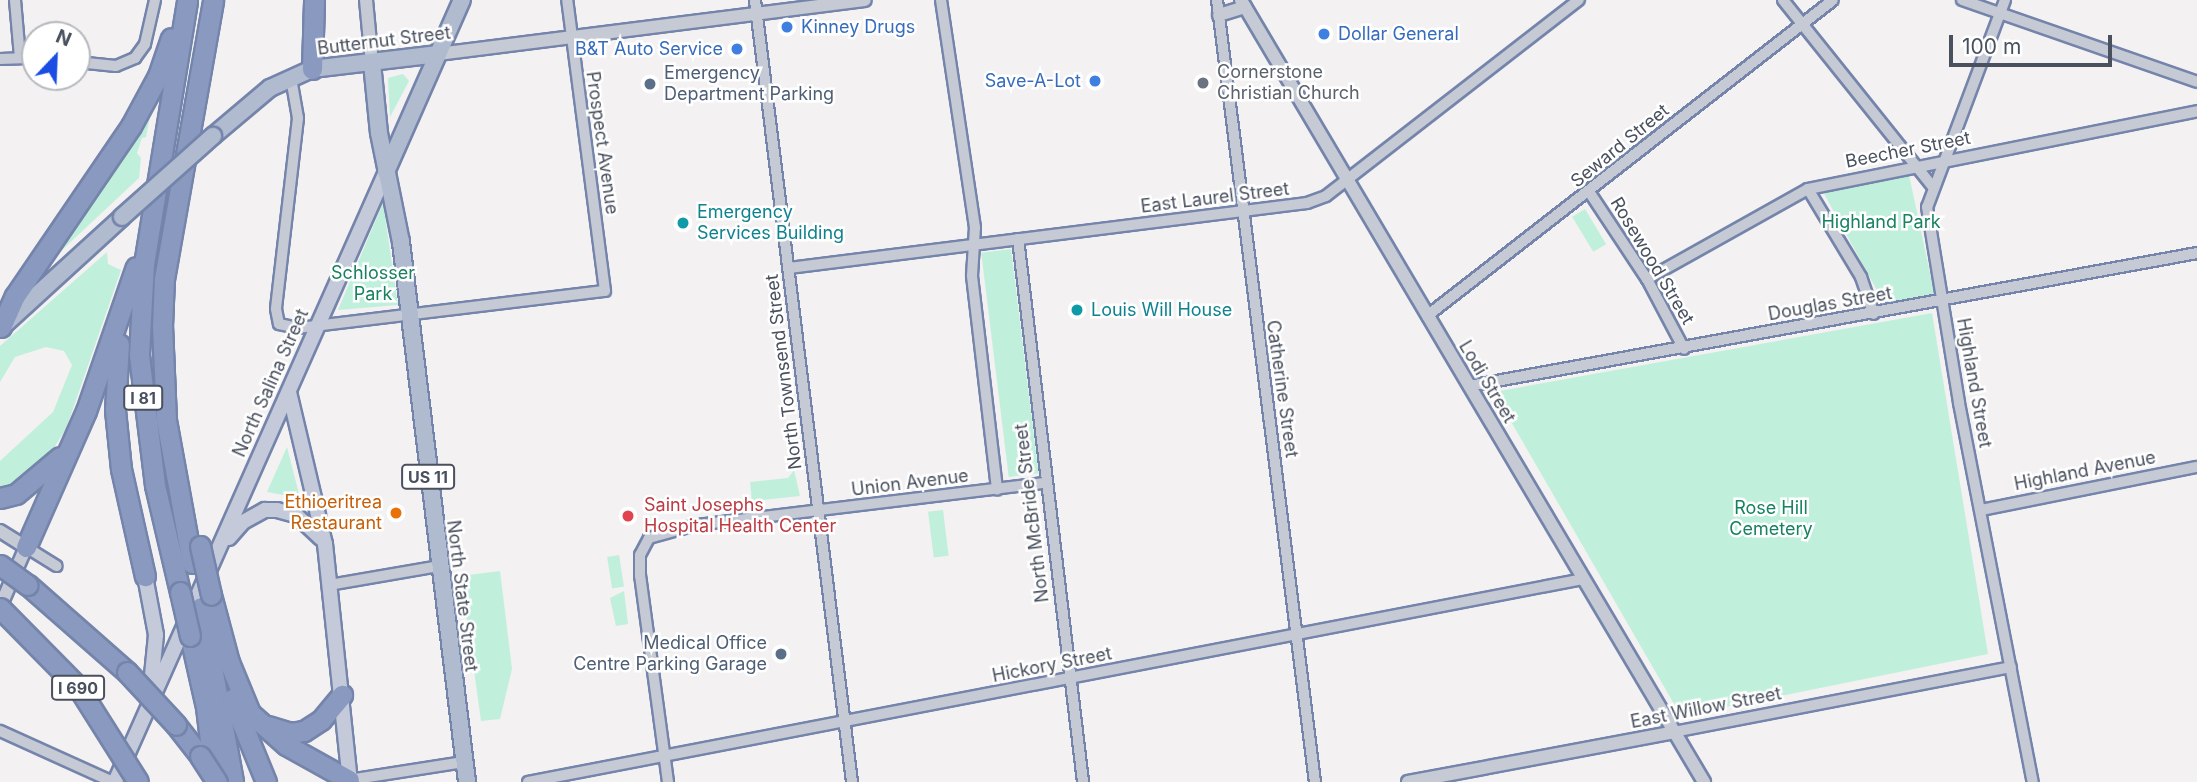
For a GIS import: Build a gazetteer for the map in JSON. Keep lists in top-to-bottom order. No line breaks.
{"streets":{"highway":["I 81","I 690"],"main road":["Butternut Street","North Salina Street","US 11","North State Street"],"street":["Prospect Avenue","Seward Street","Beecher Street","East Laurel Street","Rosewood Street","Douglas Street","North Townsend Street","Lodi Street","Highland Street","Catherine Street","Highland Avenue","Union Avenue","North McBride Street","Hickory Street","East Willow Street"]},"crossings":[["Butternut Street","Prospect Avenue"],["Butternut Street","North Townsend Street"],["Butternut Street","North Salina Street"],["Butternut Street","North State Street"],["Prospect Avenue","North State Street"],["Seward Street","Rosewood Street"],["Seward Street","Lodi Street"],["Beecher Street","Rosewood Street"],["Beecher Street","Highland Street"],["East Laurel Street","North Townsend Street"],["East Laurel Street","Lodi Street"],["East Laurel Street","Catherine Street"],["East Laurel Street","North McBride Street"],["Rosewood Street","Douglas Street"],["Douglas Street","Lodi Street"],["Douglas Street","Highland Street"],["North Townsend Street","Union Avenue"],["North Townsend Street","Hickory Street"],["Lodi Street","Hickory Street"],["Lodi Street","East Willow Street"],["North Salina Street","North State Street"],["Highland Street","Highland Avenue"],["Highland Street","East Willow Street"],["Catherine Street","Hickory Street"],["I 81","I 690"],["Union Avenue","North McBride Street"],["Union Avenue","Hickory Street"],["North McBride Street","Hickory Street"]],"parks":["Highland Park","Schlosser Park","Rose Hill Cemetery"],"places":["Kinney Drugs","Dollar General","B&T Auto Service","Save-A-Lot","Cornerstone Christian Church","Emergency Department Parking","Emergency Services Building","Louis Will House","Ethioeritrea Restaurant","Saint Josephs Hospital Health Center","Medical Office Centre Parking Garage"],"scale_bar":"100 m","north":"top right"}
